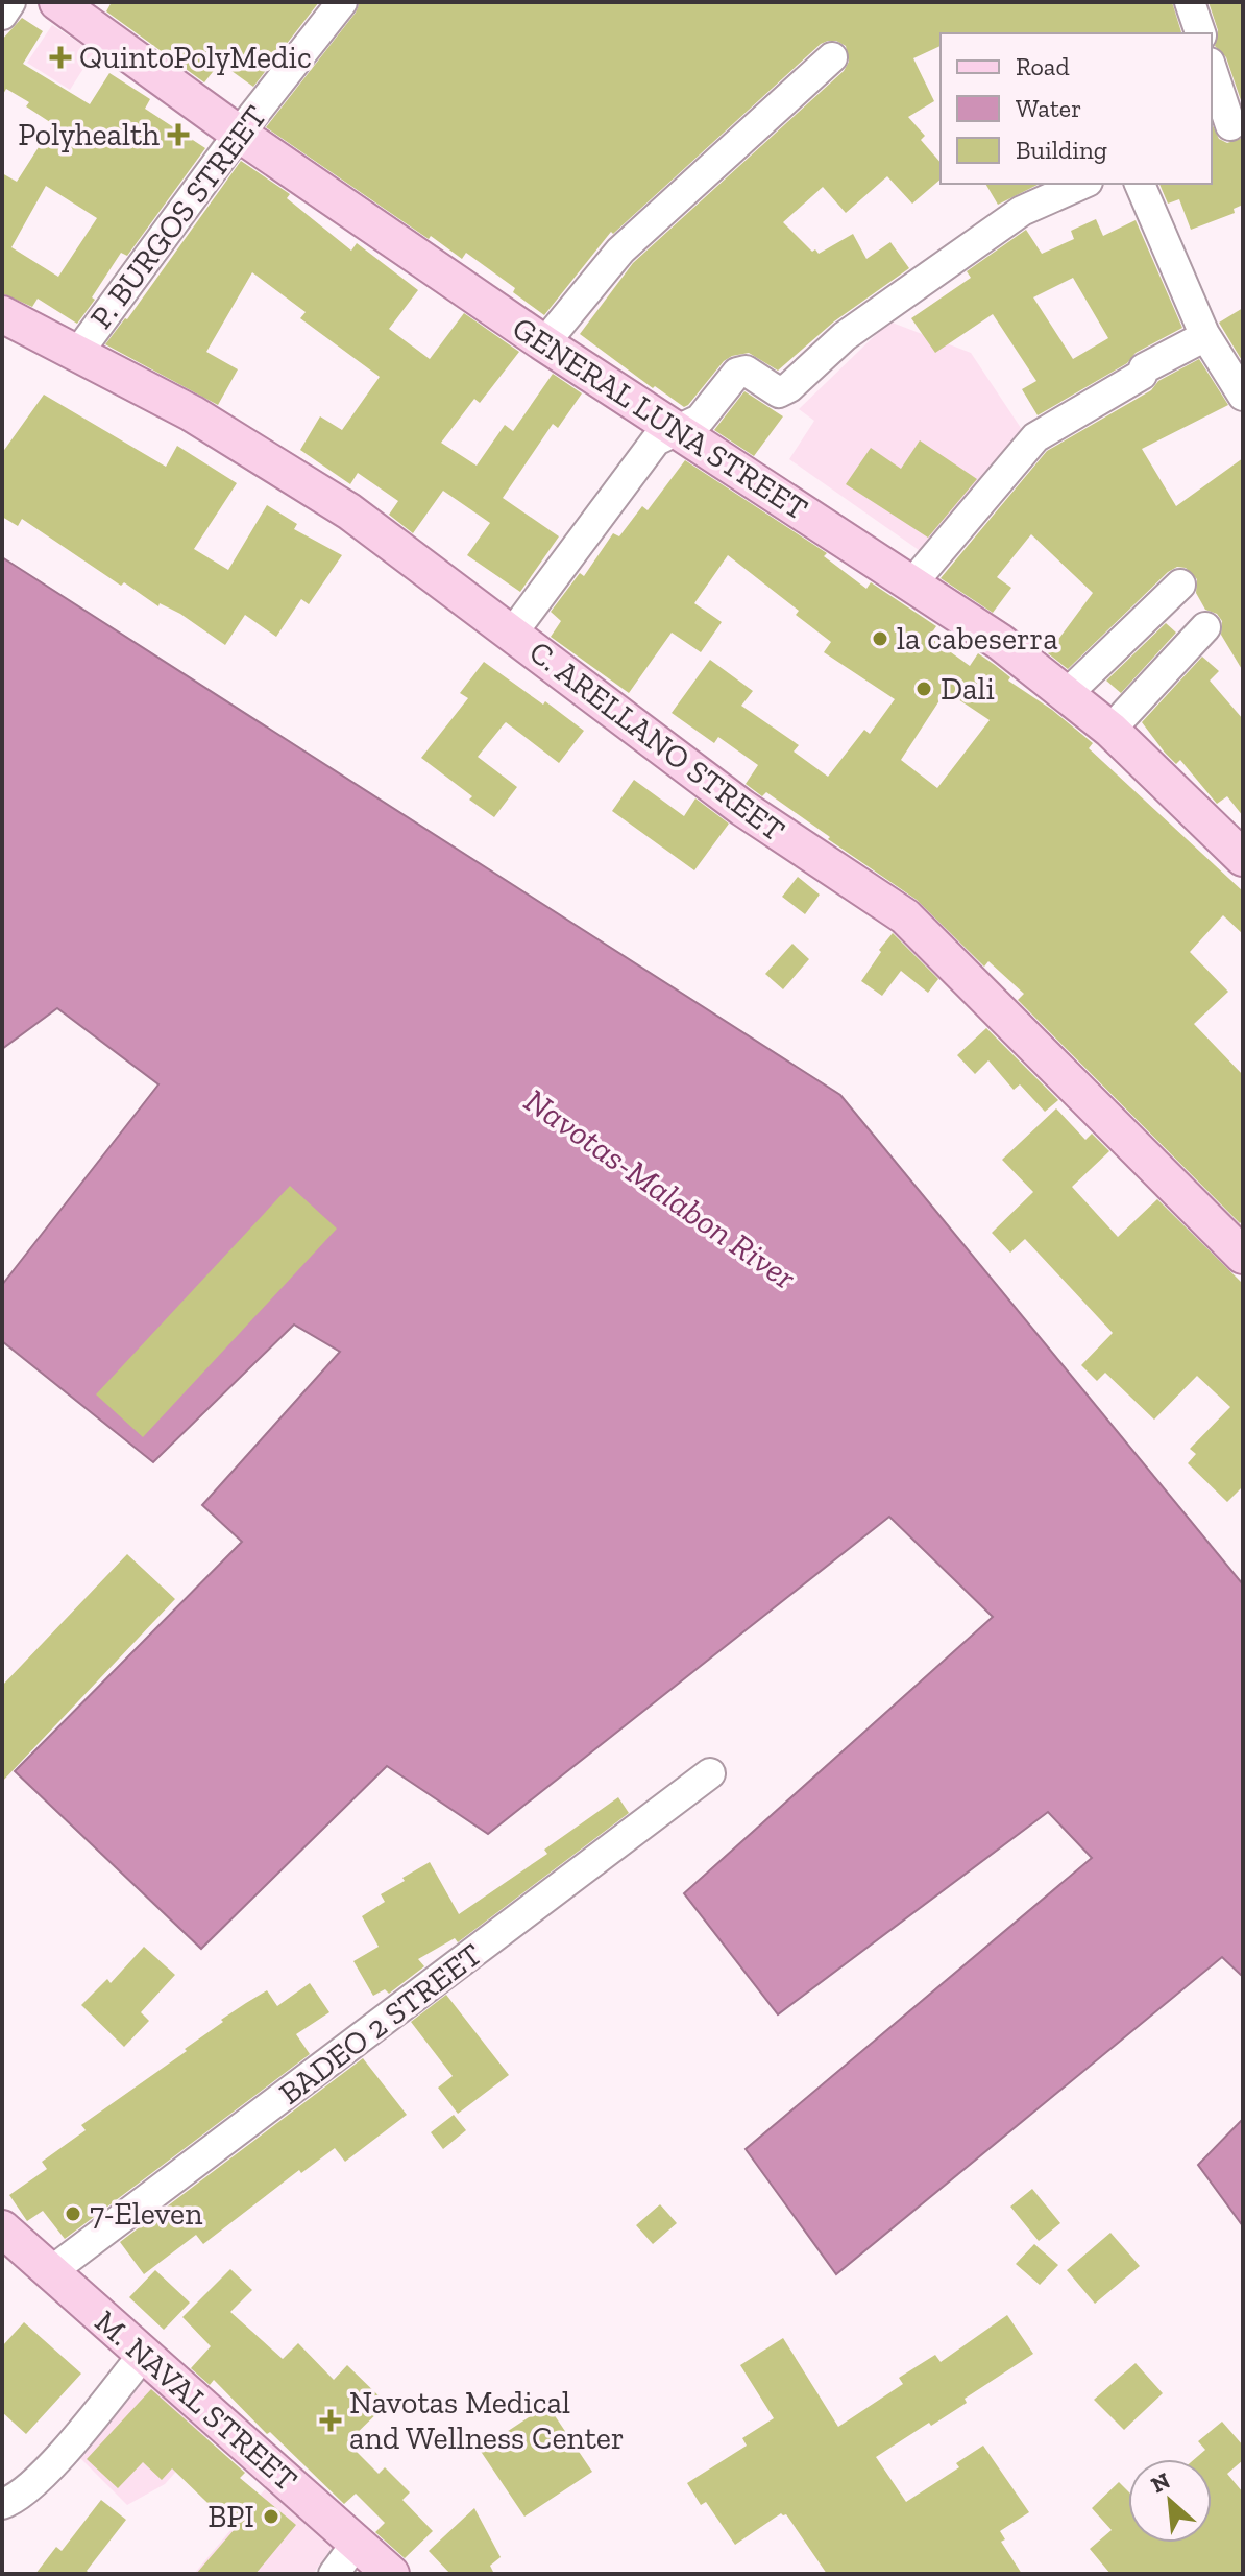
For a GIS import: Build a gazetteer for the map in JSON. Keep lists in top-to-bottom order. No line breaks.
{"streets":{"main road":["GENERAL LUNA STREET","C. ARELLANO STREET","M. NAVAL STREET"],"street":["P. BURGOS STREET","BADEO 2 STREET"]},"crossings":[["P. BURGOS STREET","GENERAL LUNA STREET"],["P. BURGOS STREET","C. ARELLANO STREET"],["BADEO 2 STREET","M. NAVAL STREET"]],"water":["Navotas-Malabon River"],"places":{"health":["QuintoPolyMedic","Polyhealth","Navotas Medical and Wellness Center"],"other":["la cabeserra","Dali","7-Eleven","BPI"]},"legend":["Road","Water","Building"],"north":"top left"}
